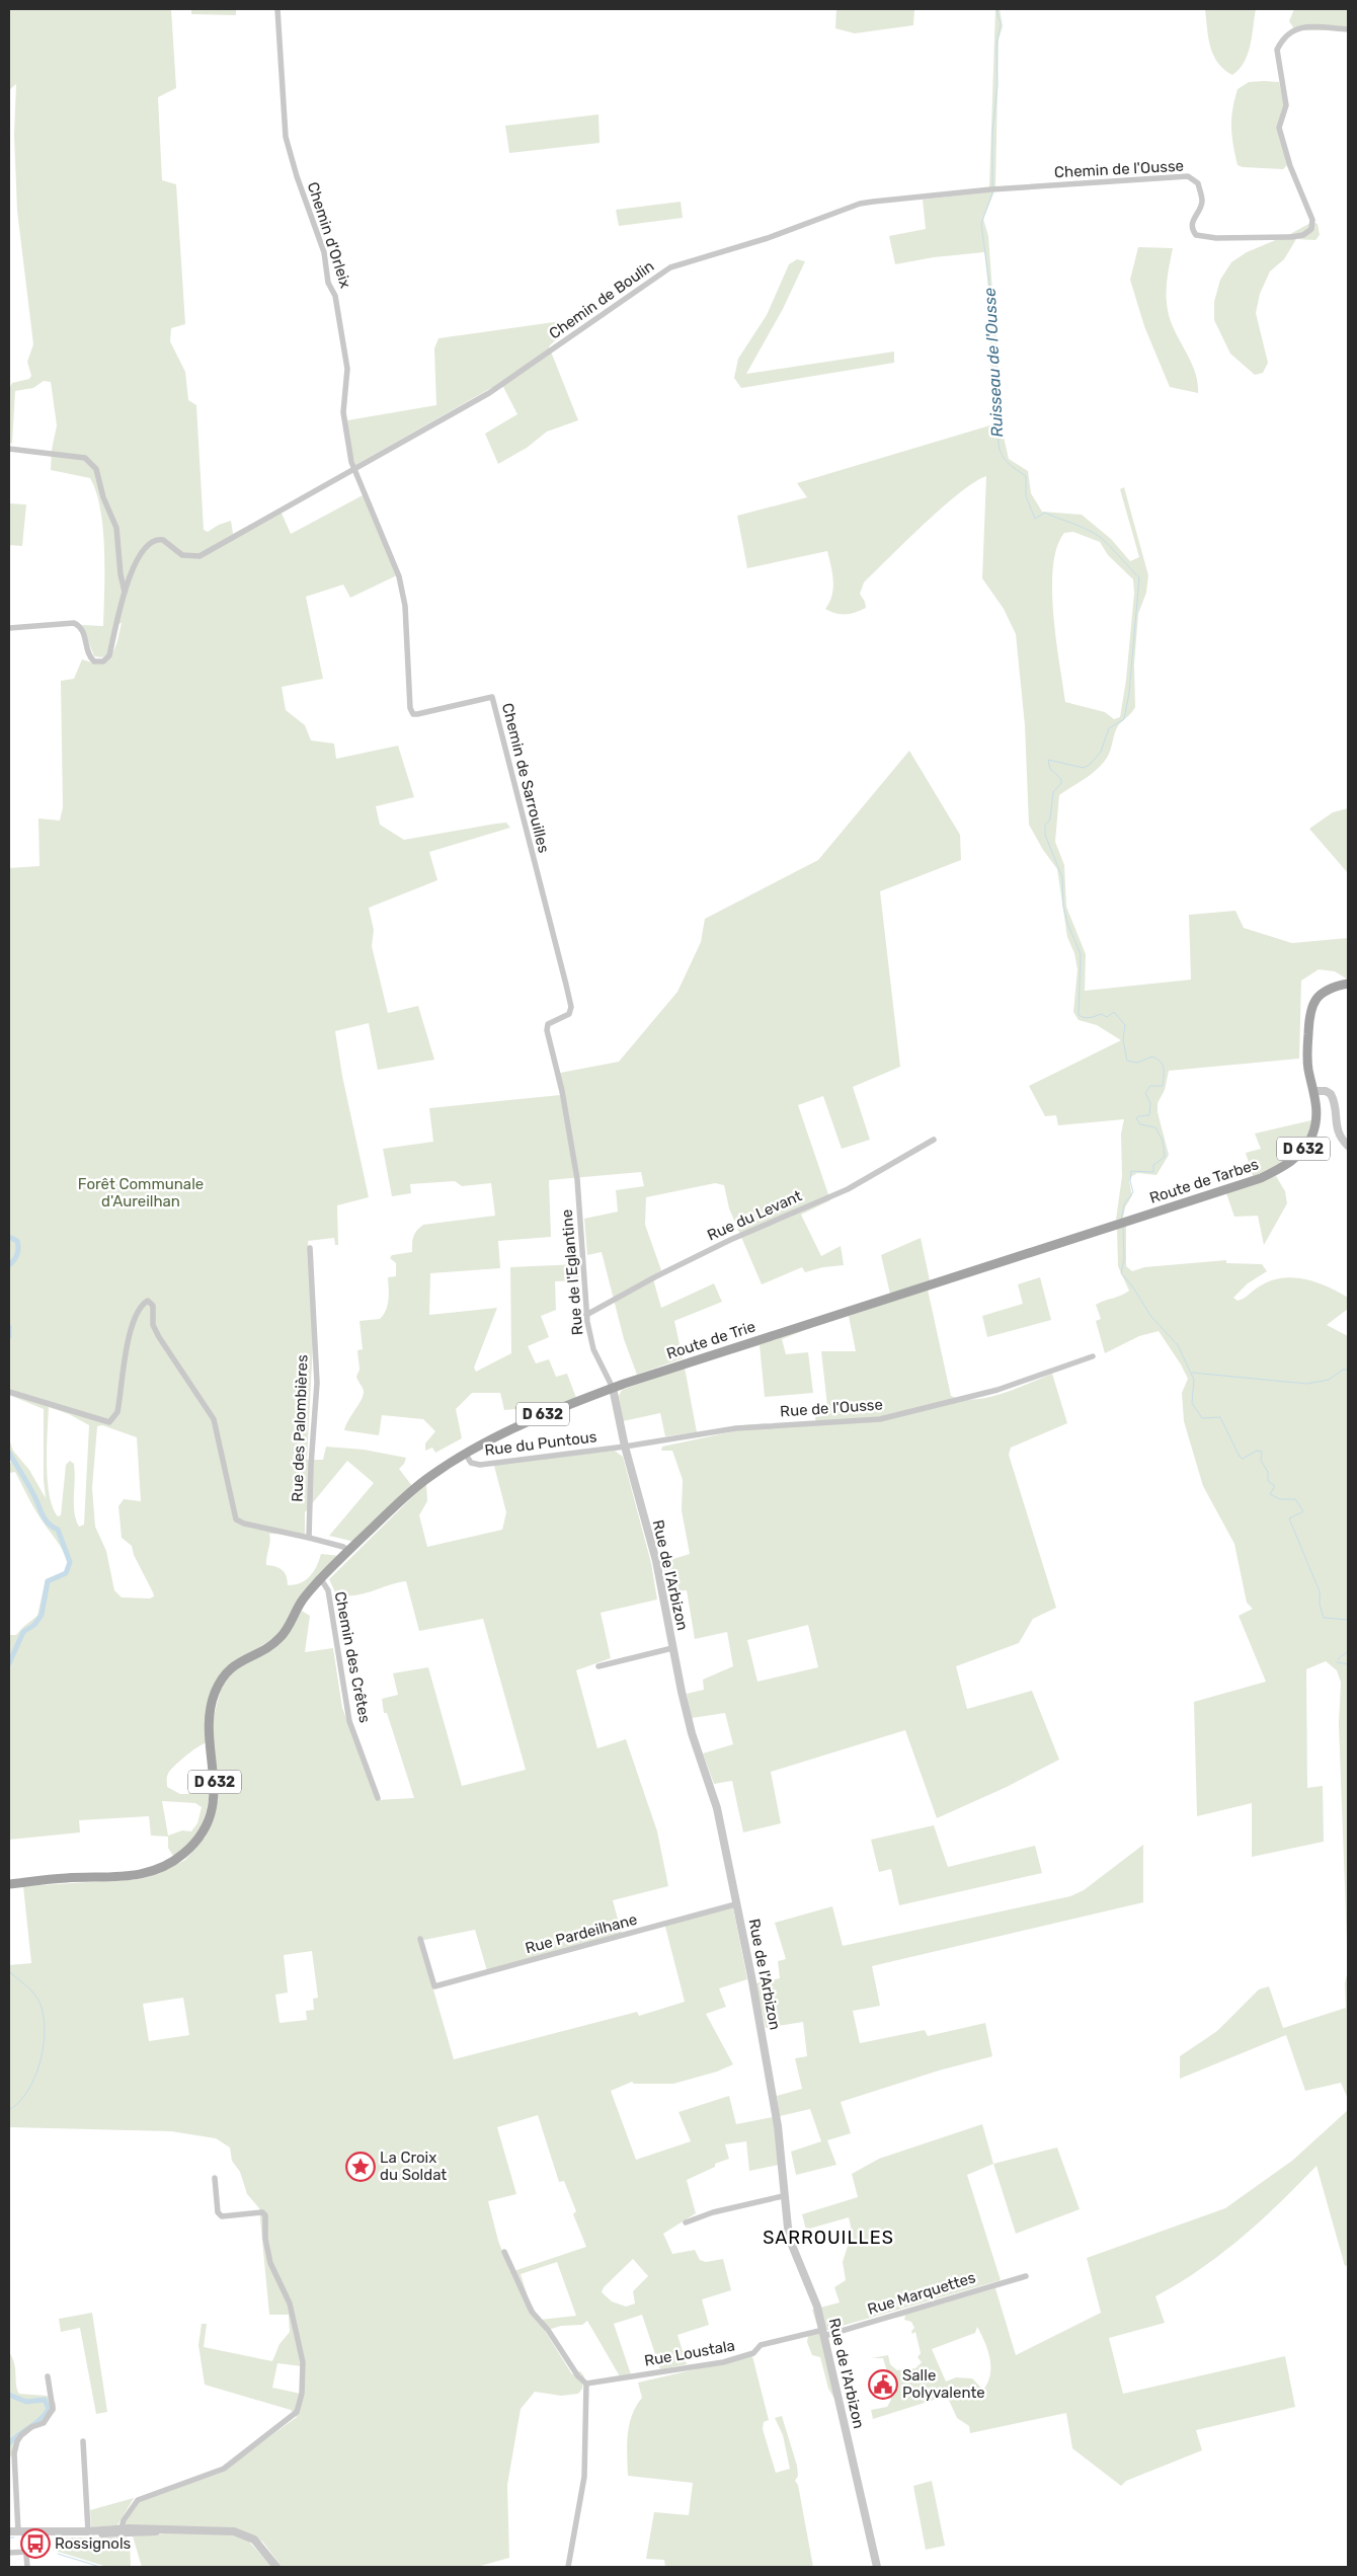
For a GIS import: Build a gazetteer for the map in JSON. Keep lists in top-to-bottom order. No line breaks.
{"streets":{"main road":["D 632","Route de Tarbes","Route de Trie"],"street":["Chemin de l'Ousse","Chemin d'Orleix","Chemin de Boulin","Chemin de Sarrouilles","Rue du Levant","Rue de l'Eglantine","Rue de l'Ousse","Rue des Palombières","Rue du Puntous","Rue de l'Arbizon","Chemin des Crêtes","Rue Pardeilhane","Rue Marquettes","Rue Loustala"]},"crossings":[["Chemin de l'Ousse","Chemin de Boulin"],["Chemin d'Orleix","Chemin de Boulin"],["Chemin d'Orleix","Chemin de Sarrouilles"],["Chemin de Boulin","Chemin de Sarrouilles"],["Chemin de Sarrouilles","Rue de l'Eglantine"],["D 632","Route de Trie"],["D 632","Chemin des Crêtes"],["Route de Tarbes","Route de Trie"],["Rue du Levant","Rue de l'Eglantine"],["Rue de l'Eglantine","Route de Trie"],["Rue de l'Eglantine","Rue de l'Arbizon"],["Route de Trie","Rue du Puntous"],["Route de Trie","Rue de l'Arbizon"],["Rue de l'Ousse","Rue du Puntous"],["Rue de l'Ousse","Rue de l'Arbizon"],["Rue du Puntous","Rue de l'Arbizon"],["Rue de l'Arbizon","Rue Pardeilhane"],["Rue de l'Arbizon","Rue Marquettes"],["Rue de l'Arbizon","Rue Loustala"],["Rue Marquettes","Rue Loustala"]],"districts":["SARROUILLES"],"water":["Ruisseau de l'Ousse"],"parks":["Forêt Communale d'Aureilhan"],"places":{"place":["La Croix du Soldat"],"public building":["Salle Polyvalente"],"bus stop":["Rossignols"]}}
